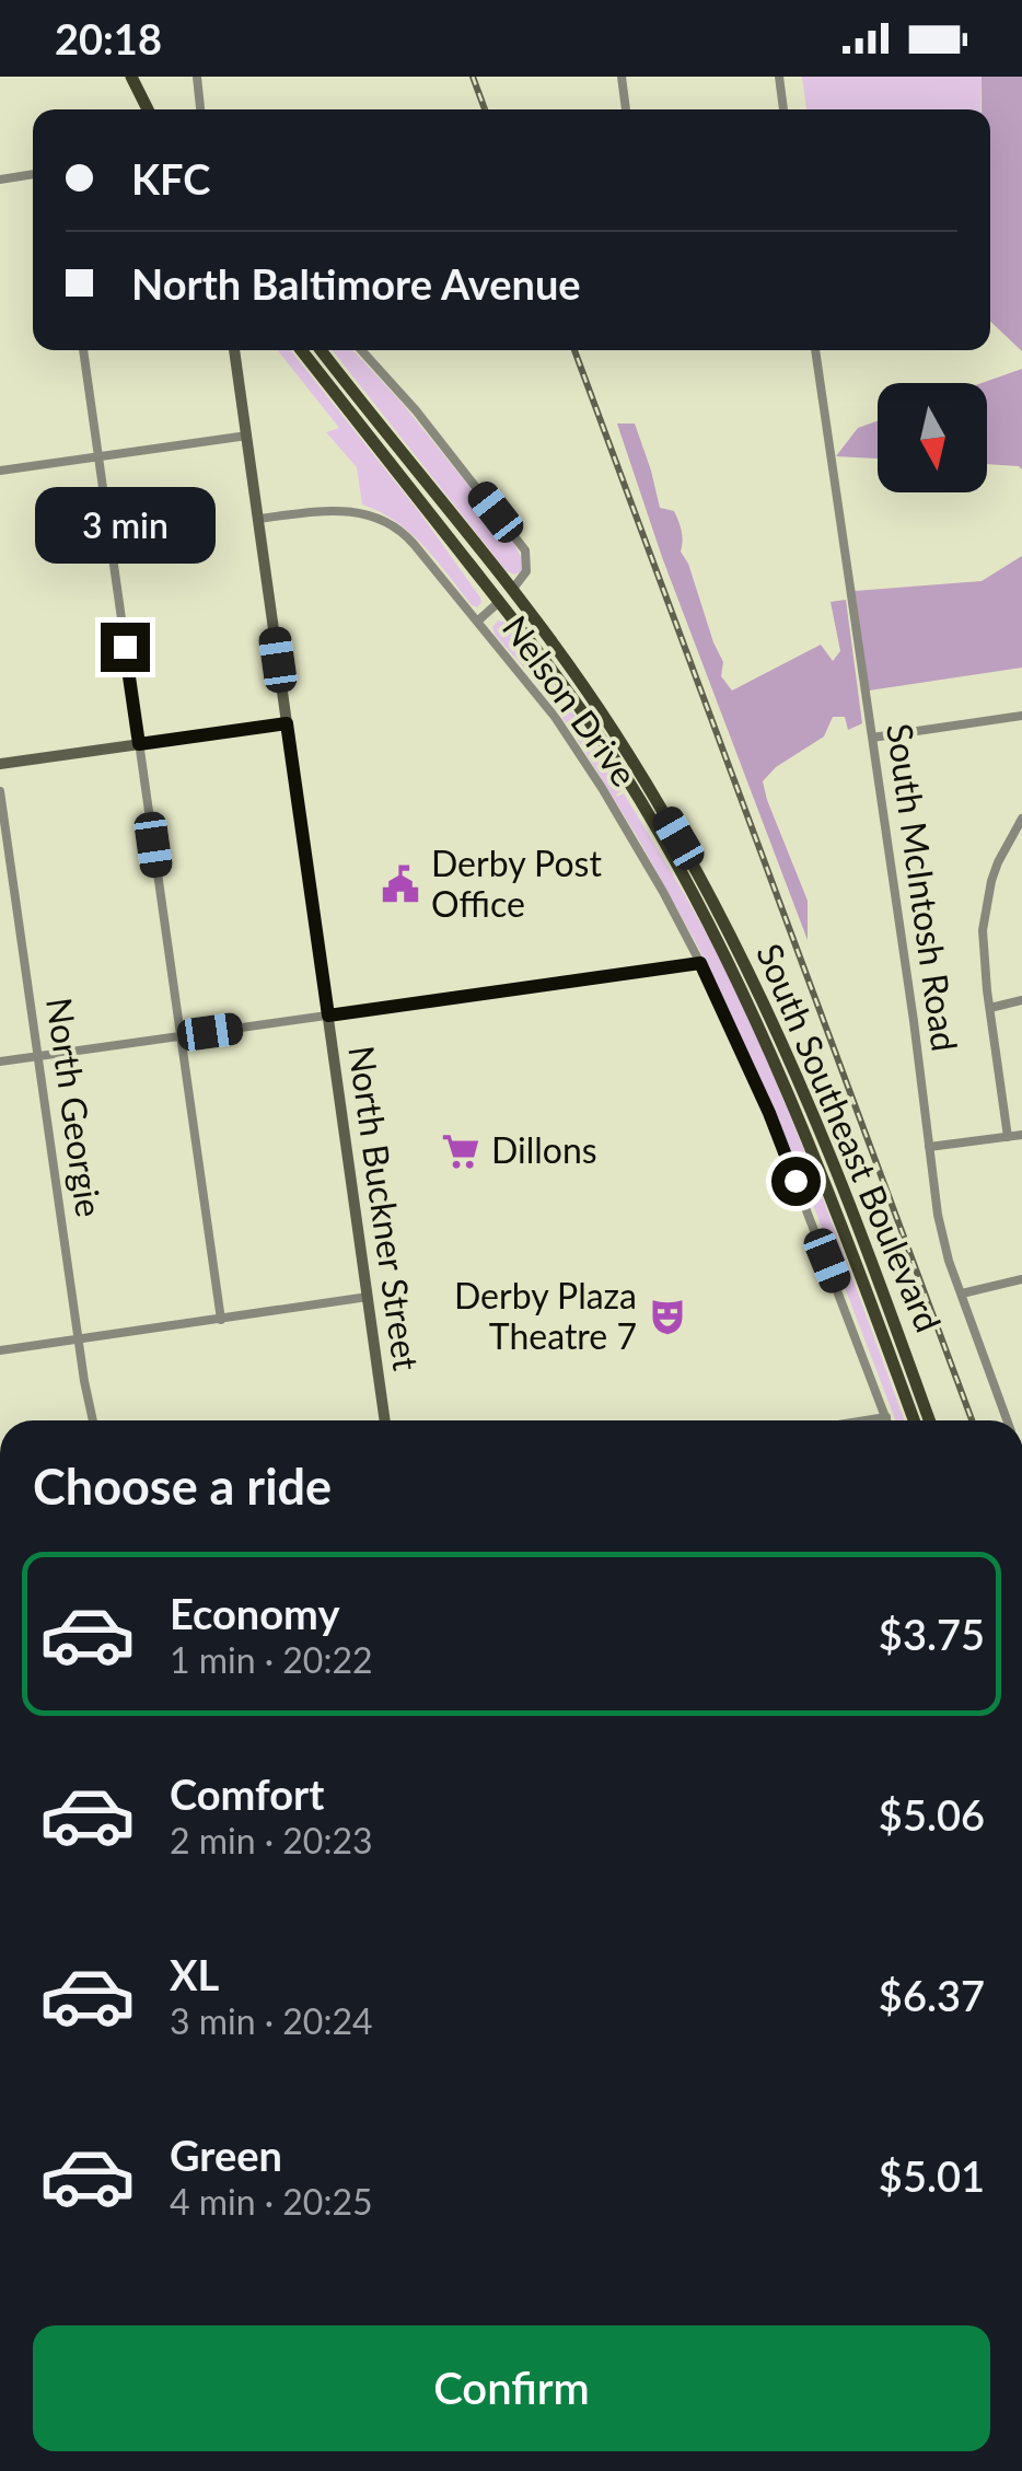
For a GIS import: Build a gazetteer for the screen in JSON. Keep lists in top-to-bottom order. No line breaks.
{"streets":{"main road":["South Southeast Boulevard","North Buckner Street"],"street":["Nelson Drive","South McIntosh Road","North Georgie"]},"crossings":[["Nelson Drive","North Buckner Street"]],"places":{"public building":["Derby Post Office"],"supermarket":["Dillons"],"theatre":["Derby Plaza Theatre 7"]},"north":"bottom","page":{"status":"20:18","banner":["KFC","North Baltimore Avenue"],"bubble":"3 min","heading":"Choose a ride","list":[{"name":"Economy","note":"1 min · 20:22","value":"$3.75"},{"name":"Comfort","note":"2 min · 20:23","value":"$5.06"},{"name":"XL","note":"3 min · 20:24","value":"$6.37"},{"name":"Green","note":"4 min · 20:25","value":"$5.01"}],"buttons":"Confirm"}}
